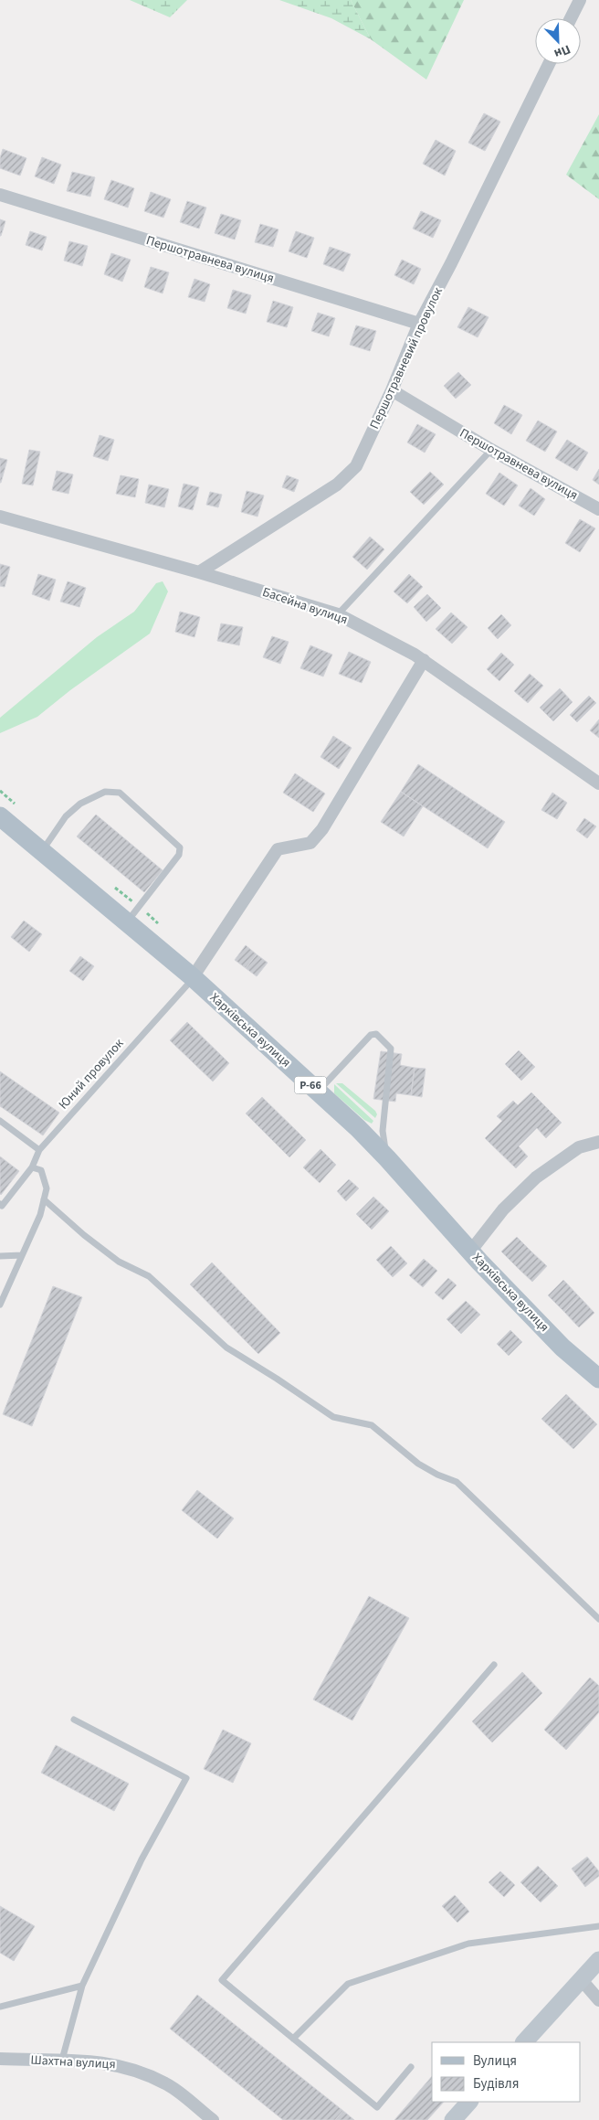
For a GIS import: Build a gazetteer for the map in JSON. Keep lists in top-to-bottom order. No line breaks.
{"streets":{"main road":["Харківська вулиця","Р-66"],"street":["Першотравнева вулиця","Першотравневий провулок","Басейна вулиця","Шахтна вулиця"],"lane":["Юний провулок"]},"crossings":[["Першотравнева вулиця","Першотравневий провулок"],["Першотравневий провулок","Басейна вулиця"],["Харківська вулиця","Юний провулок"]],"legend":["Вулиця","Будівля"],"north":"bottom right"}
